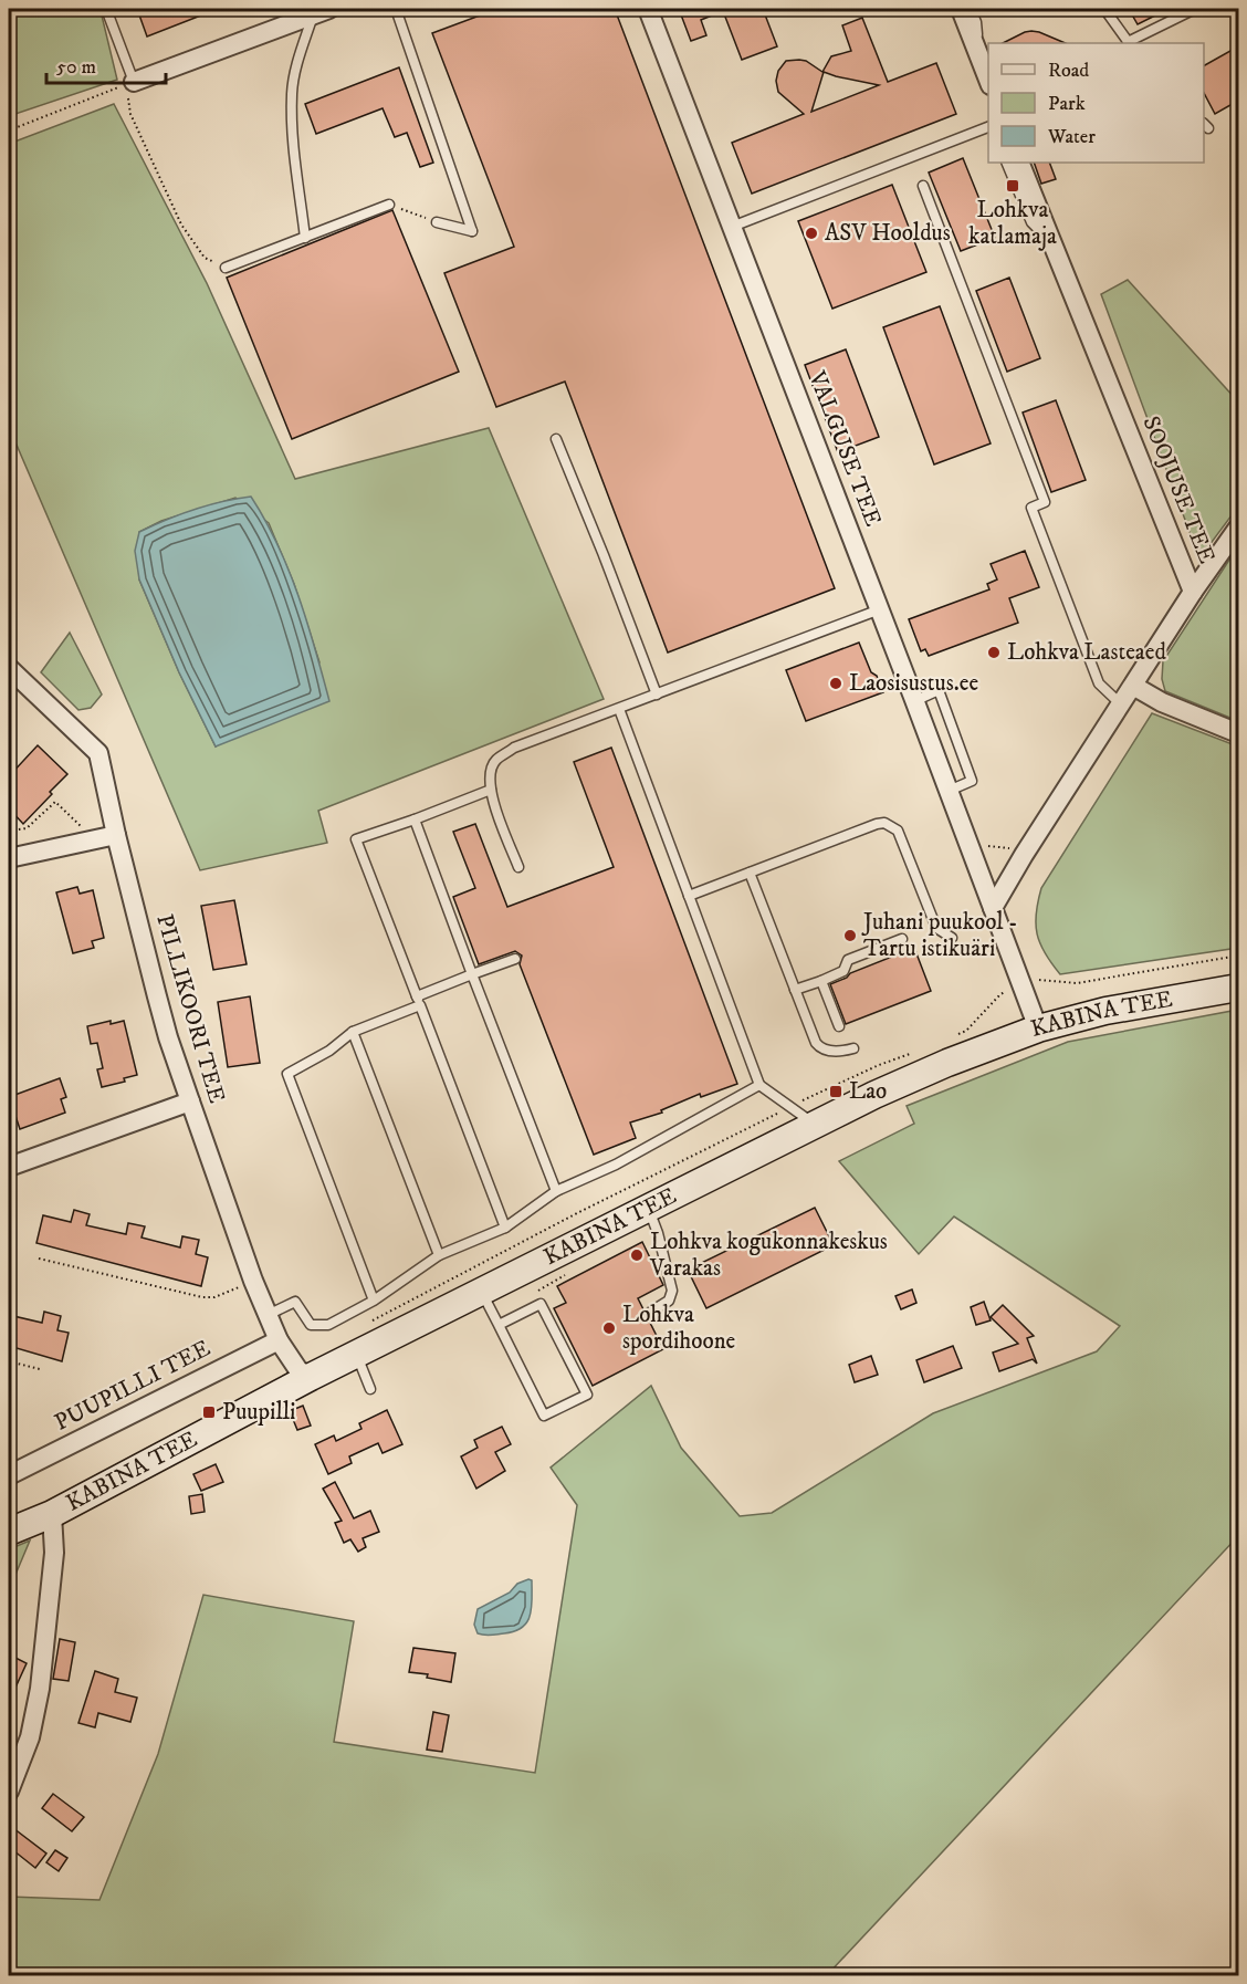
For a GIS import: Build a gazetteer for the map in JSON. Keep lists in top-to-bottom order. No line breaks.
{"streets":{"street":["VALGUSE TEE","SOOJUSE TEE","PILLIKOORI TEE","KABINA TEE","PUUPILLI TEE"]},"crossings":[["VALGUSE TEE","SOOJUSE TEE"],["PILLIKOORI TEE","KABINA TEE"],["PILLIKOORI TEE","PUUPILLI TEE"]],"places":{"transit":["Lohkva katlamaja","Lao","Puupilli"],"other":["ASV Hooldus","Lohkva Lasteaed","Laosisustus.ee","Juhani puukool - Tartu istikuäri","Lohkva kogukonnakeskus Varakas","Lohkva spordihoone"]},"legend":["Road","Park","Water"],"scale_bar":"50 m"}
